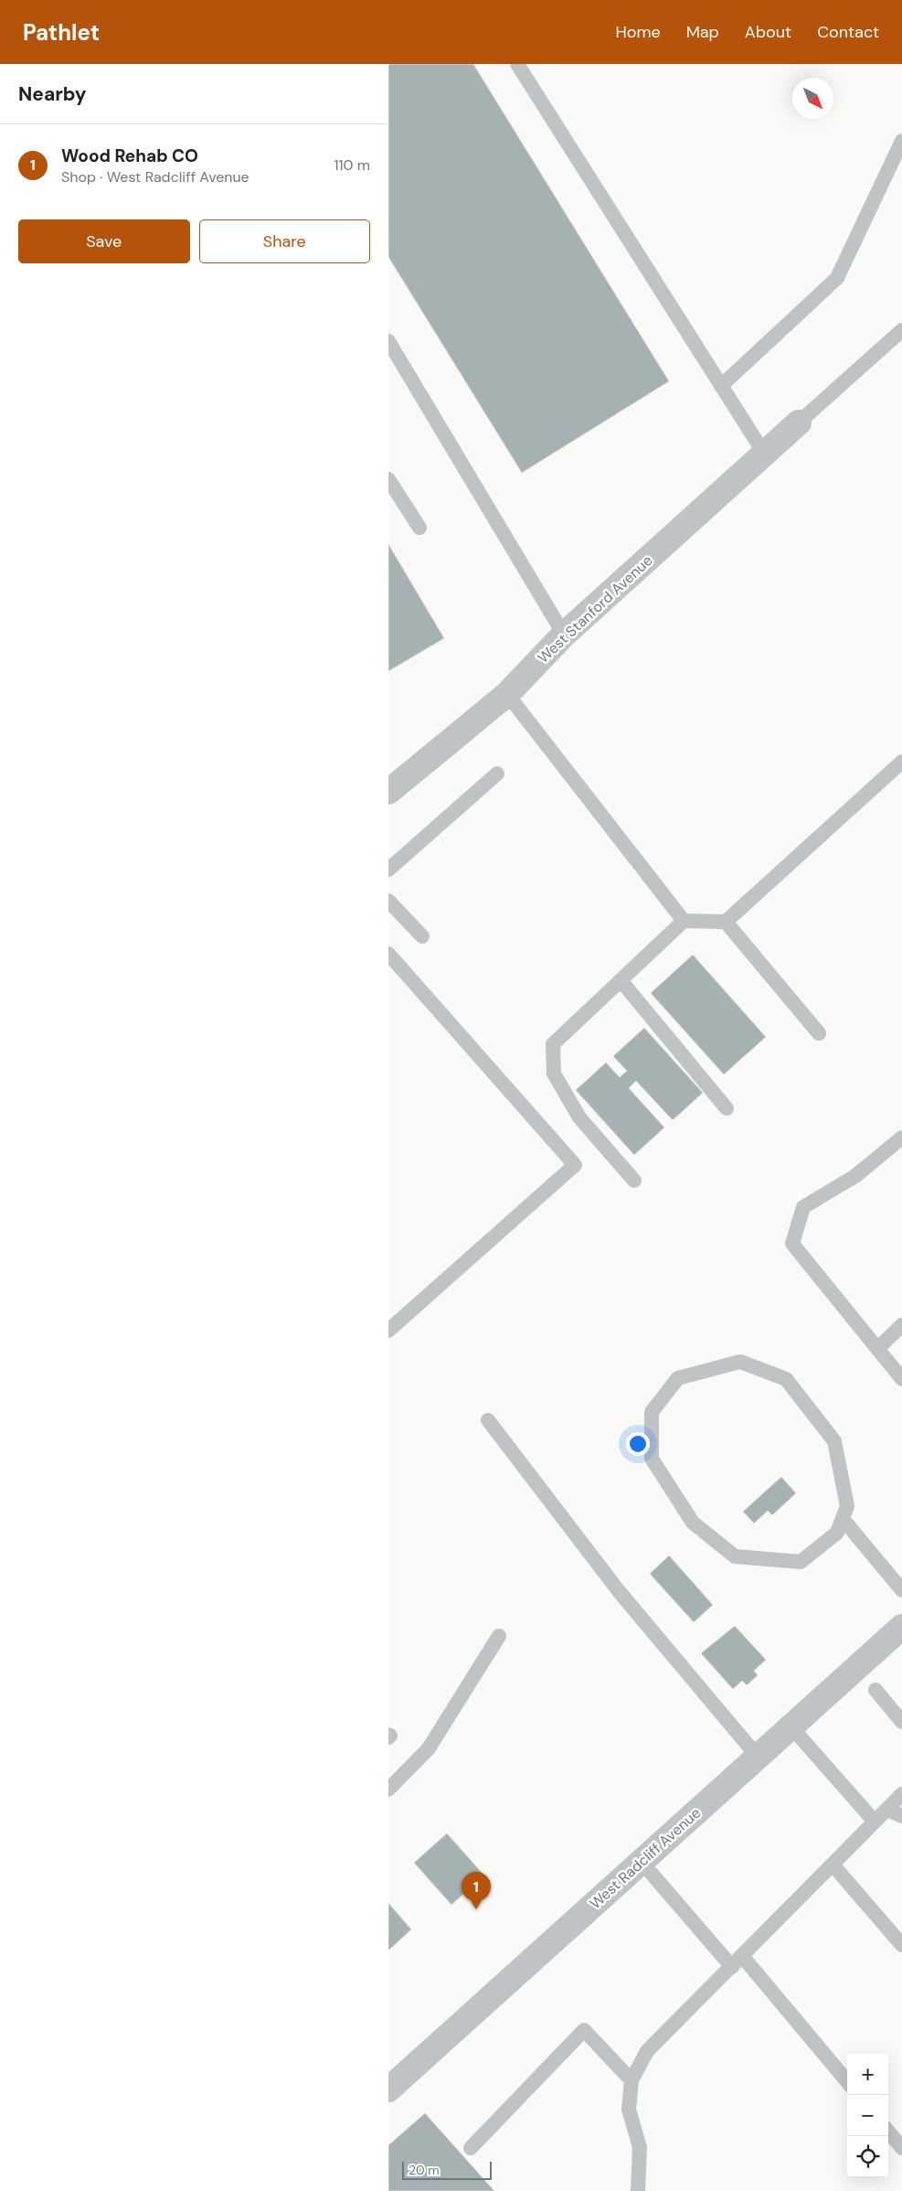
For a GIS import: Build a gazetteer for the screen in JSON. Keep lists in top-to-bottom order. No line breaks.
{"streets":{"street":["West Stanford Avenue","West Radcliff Avenue"]},"scale_bar":"20 m","north":"bottom right","page":{"header":"Pathlet","nav":["Home","Map","About","Contact"],"heading":"Nearby","list":[{"mark":"1","name":"Wood Rehab CO","note":"Shop · West Radcliff Avenue","value":"110 m"}],"buttons":["Save","Share"],"pins":"1","map_buttons":["+","−"],"scale":"20 m"}}
